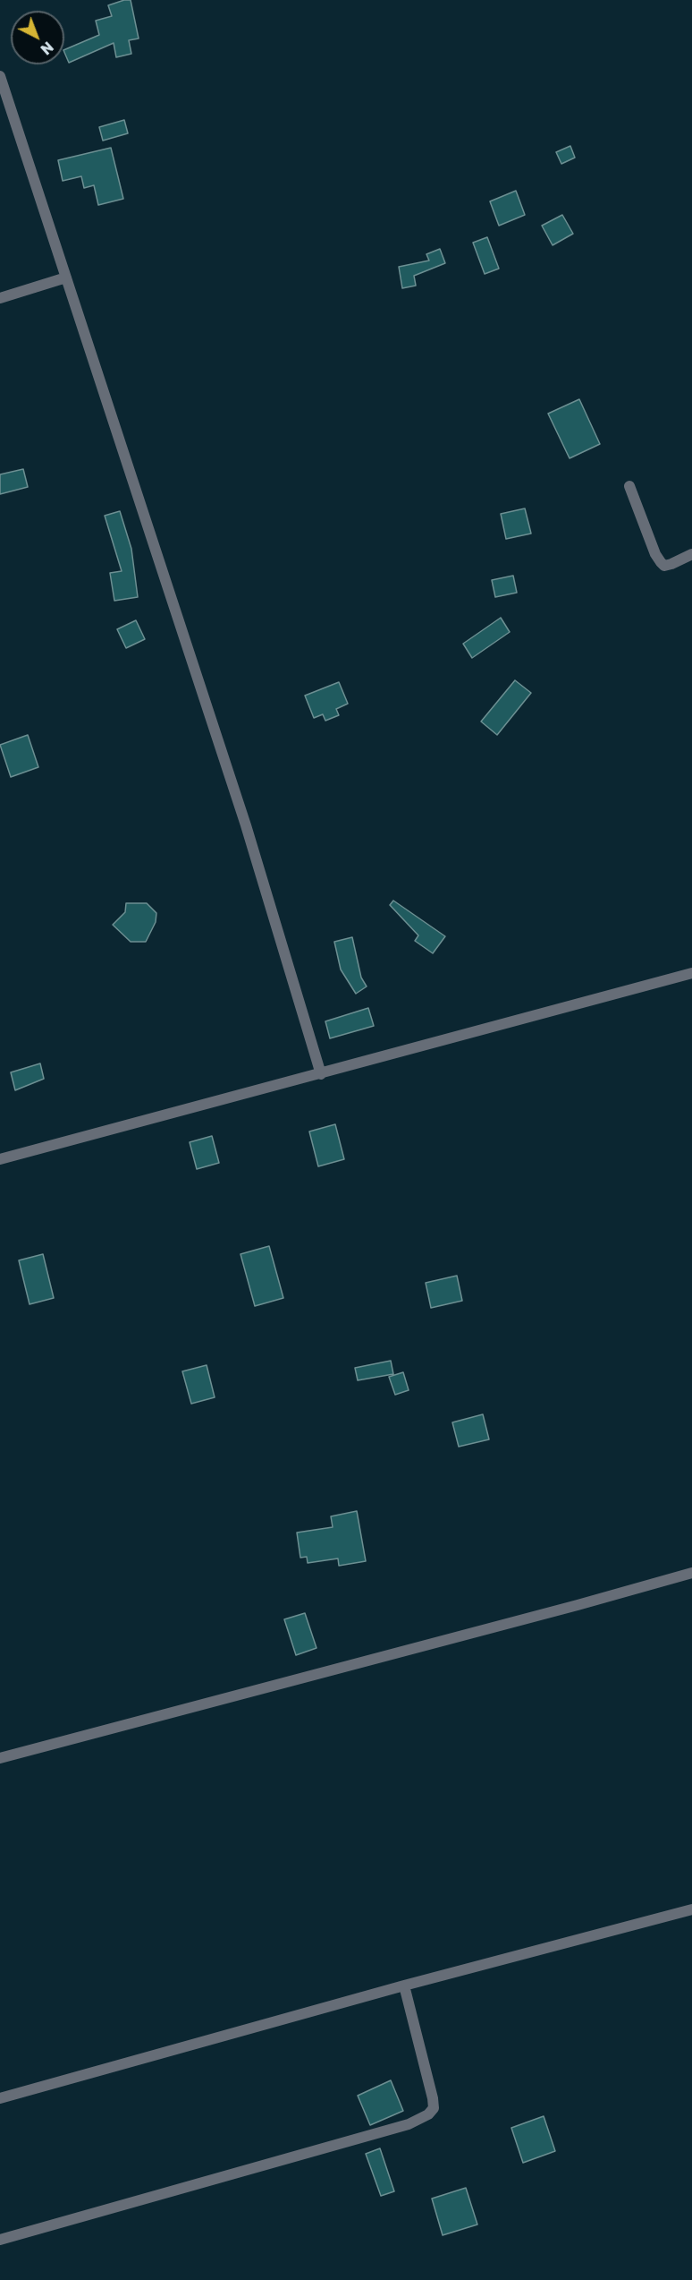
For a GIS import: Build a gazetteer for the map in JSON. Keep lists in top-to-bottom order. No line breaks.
{"north":"bottom right"}
